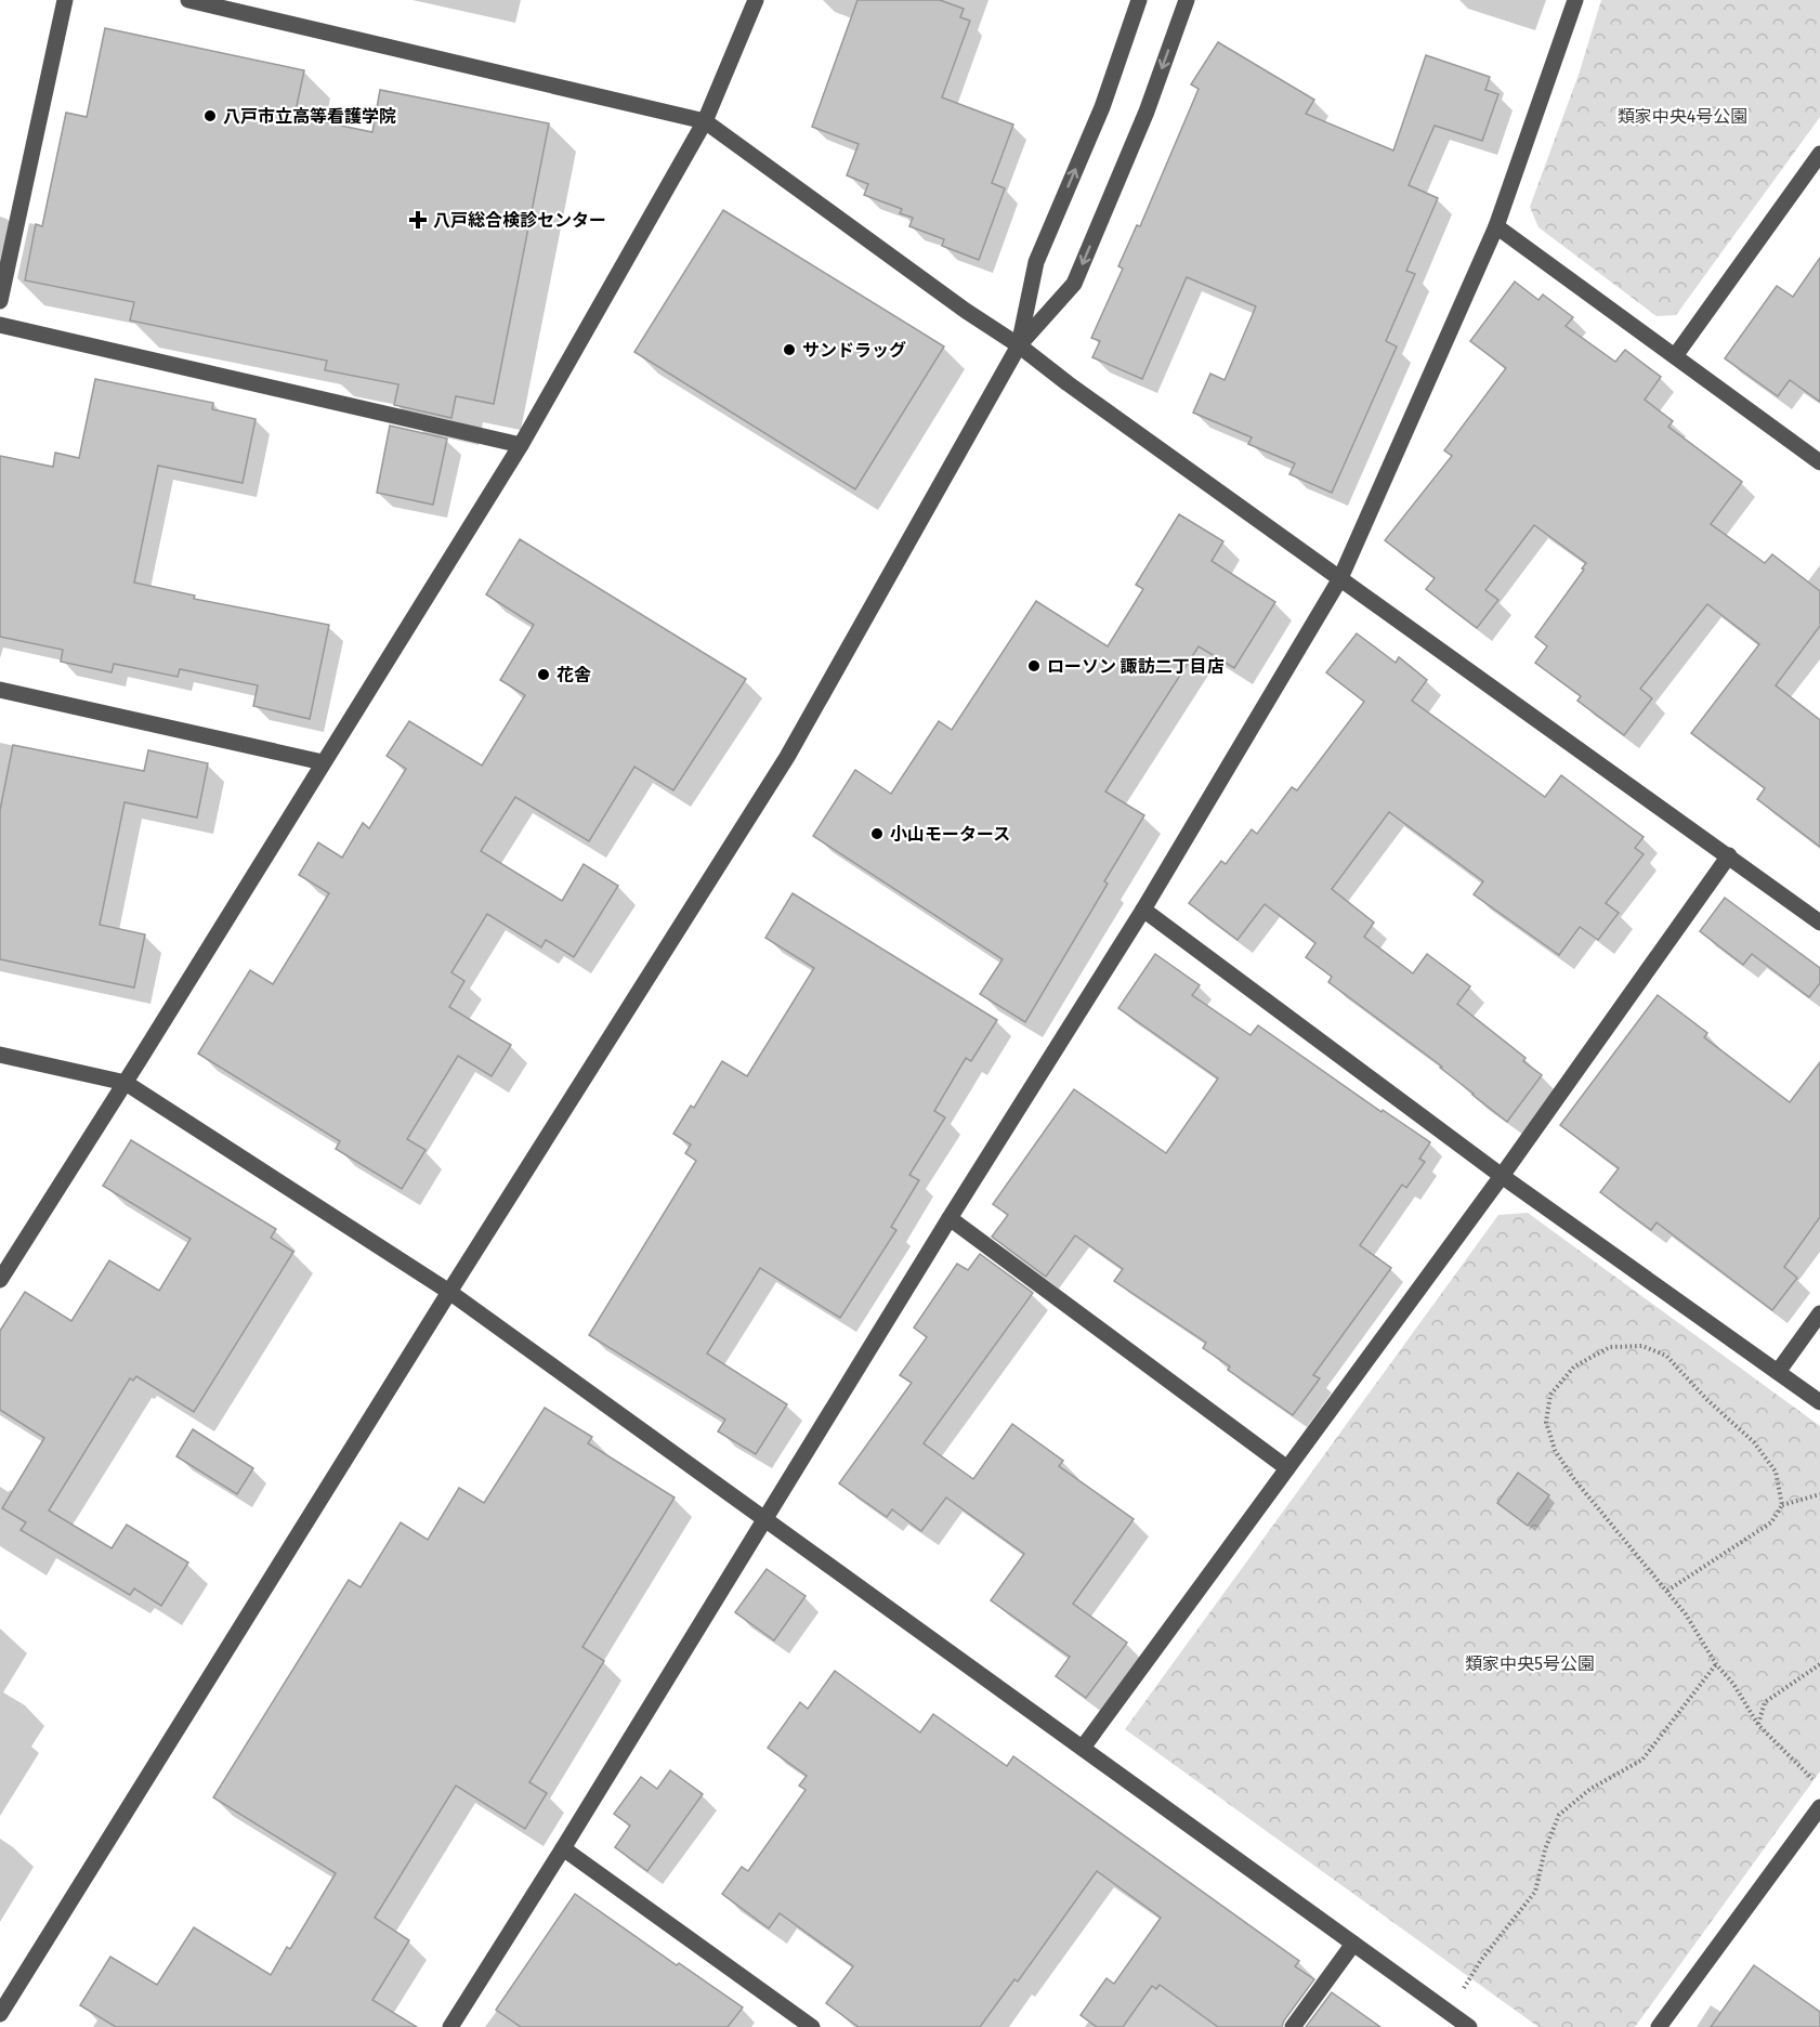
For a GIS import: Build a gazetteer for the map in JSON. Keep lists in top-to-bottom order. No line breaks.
{"parks":["類家中央4号公園","類家中央5号公園"],"places":{"other":["八戸市立高等看護学院","サンドラッグ","ローソン 諏訪二丁目店","花舎","小山モータース"],"health":["八戸総合検診センター"]}}
